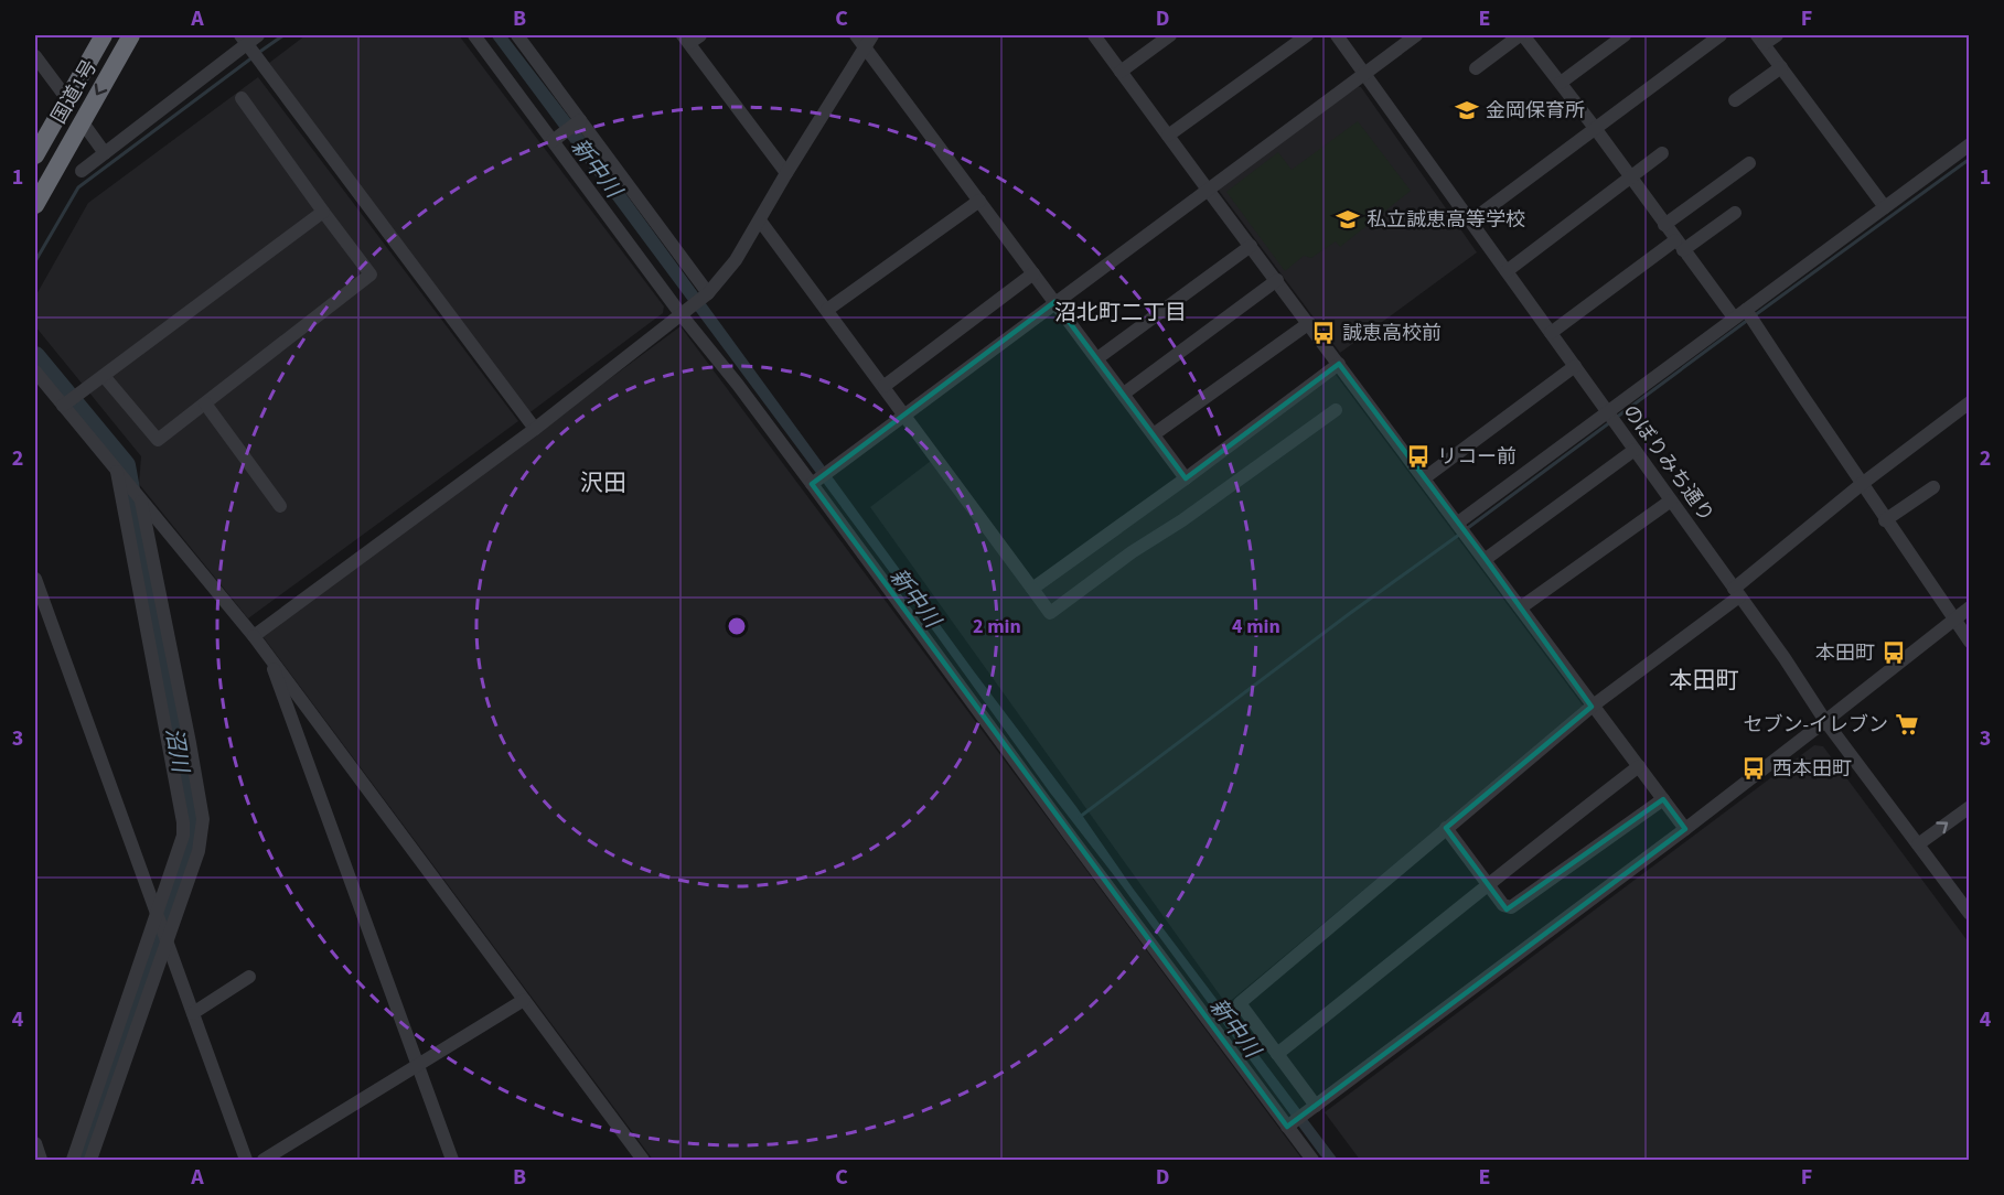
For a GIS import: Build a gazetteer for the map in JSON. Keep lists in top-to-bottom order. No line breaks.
{"streets":{"highway":["国道1号"],"street":["のぼりみち通り"]},"districts":["沼北町二丁目","沢田","本田町"],"water":["新中川","沼川"],"places":{"school or university":["金岡保育所","私立誠恵高等学校"],"bus stop":["誠恵高校前","リコー前","本田町","西本田町"],"supermarket":["セブン-イレブン"]},"grid":{"columns":["A","B","C","D","E","F"],"rows":["1","2","3","4"]},"rings":["2 min","4 min"]}
